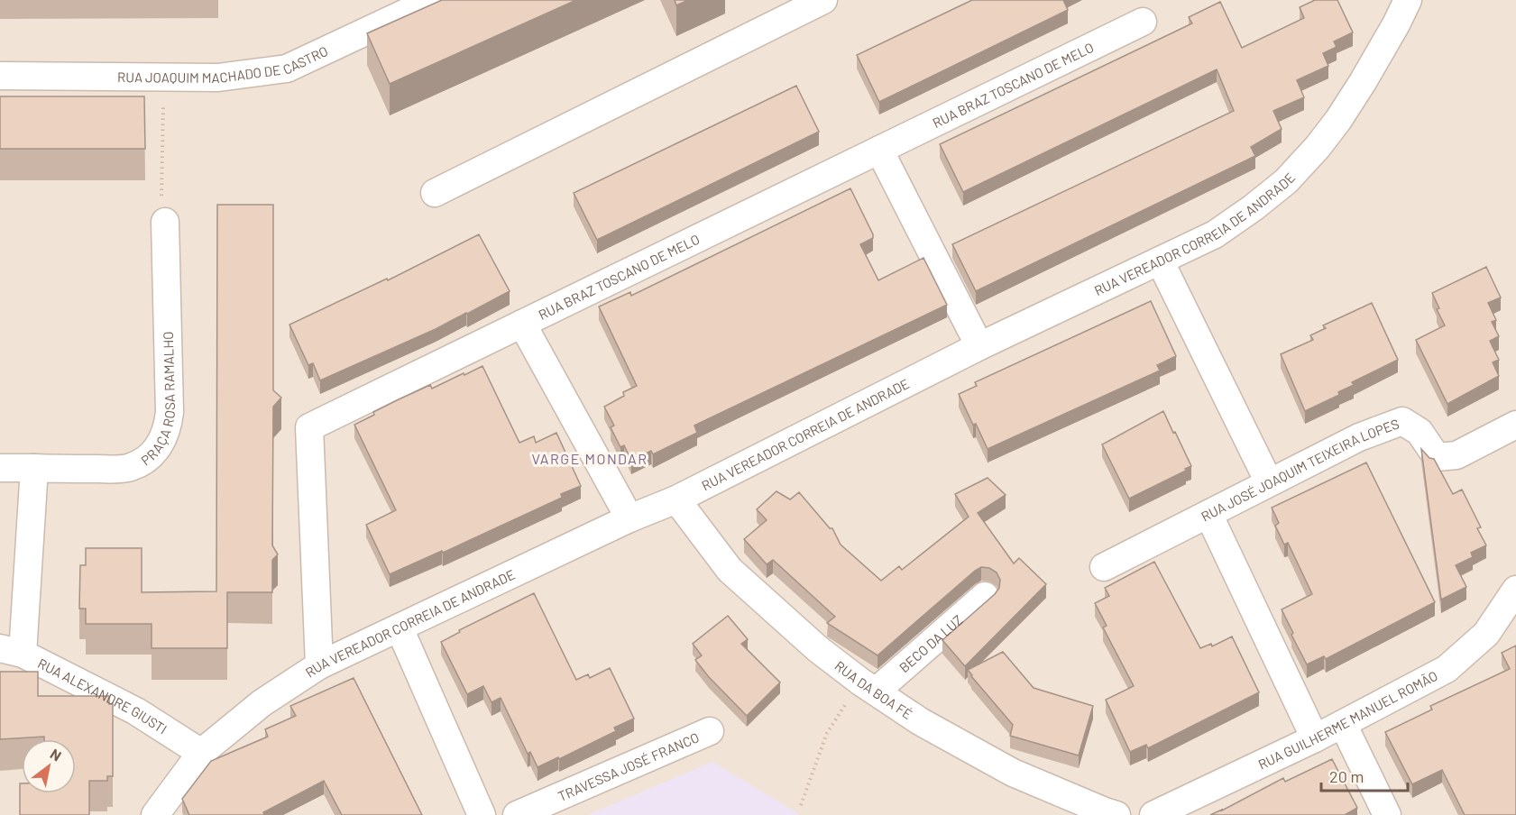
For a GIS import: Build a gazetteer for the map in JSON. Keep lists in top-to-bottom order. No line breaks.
{"streets":{"street":["RUA JOAQUIM MACHADO DE CASTRO","RUA BRAZ TOSCANO DE MELO","RUA VEREADOR CORREIA DE ANDRADE","PRAÇA ROSA RAMALHO","RUA JOSÉ JOAQUIM TEIXEIRA LOPES","BECO DA LUZ","RUA DA BOA FÉ","RUA ALEXANDRE GIUSTI","RUA GUILHERME MANUEL ROMÃO","TRAVESSA JOSÉ FRANCO"]},"crossings":[["RUA BRAZ TOSCANO DE MELO","RUA VEREADOR CORREIA DE ANDRADE"],["RUA VEREADOR CORREIA DE ANDRADE","RUA DA BOA FÉ"],["RUA VEREADOR CORREIA DE ANDRADE","RUA ALEXANDRE GIUSTI"],["BECO DA LUZ","RUA DA BOA FÉ"]],"districts":["VARGE MONDAR"],"scale_bar":"20 m","north":"top right"}
